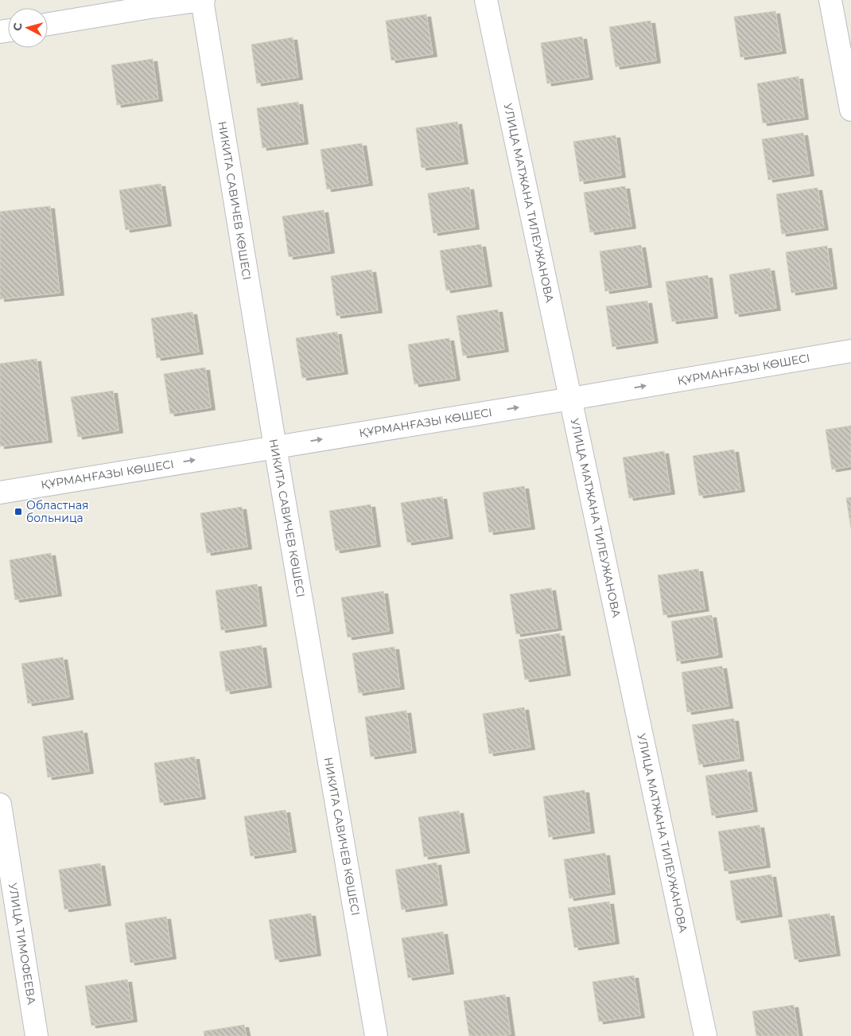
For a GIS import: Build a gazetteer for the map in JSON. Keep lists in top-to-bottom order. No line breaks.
{"streets":{"street":["НИКИТА САВИЧЕВ КӨШЕСІ","УЛИЦА МАТЖАНА ТИЛЕУЖАНОВА","ҚҰРМАНҒАЗЫ КӨШЕСІ","УЛИЦА ТИМОФЕЕВА"]},"crossings":[["НИКИТА САВИЧЕВ КӨШЕСІ","ҚҰРМАНҒАЗЫ КӨШЕСІ"],["УЛИЦА МАТЖАНА ТИЛЕУЖАНОВА","ҚҰРМАНҒАЗЫ КӨШЕСІ"]],"one_way":["ҚҰРМАНҒАЗЫ КӨШЕСІ"],"places":{"transit":["Областная больница"]},"north":"left"}
